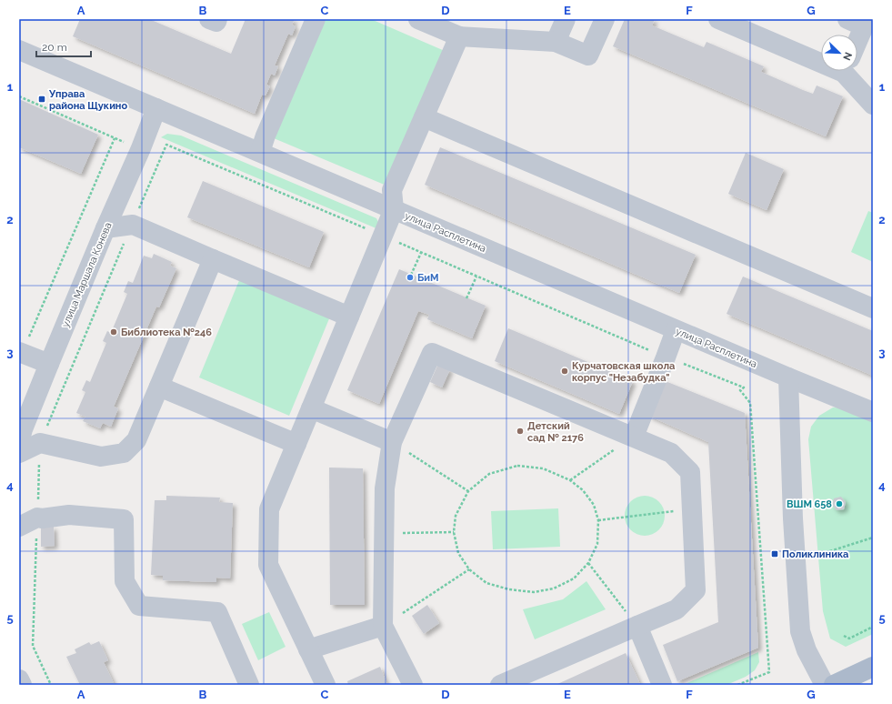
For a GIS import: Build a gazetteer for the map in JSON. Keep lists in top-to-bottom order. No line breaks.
{"streets":{"street":["улица Расплетина","улица Маршала Конева"]},"crossings":[["улица Расплетина","улица Маршала Конева"]],"places":{"transit":["Управа района Щукино","Поликлиника"],"other":["БиМ","Библиотека №246","Курчатовская школа корпус \"Незабудка\"","Детский сад № 2176","ВШM 658"]},"scale_bar":"20 m","north":"bottom right","grid":{"columns":["A","B","C","D","E","F","G"],"rows":["1","2","3","4","5"]}}
